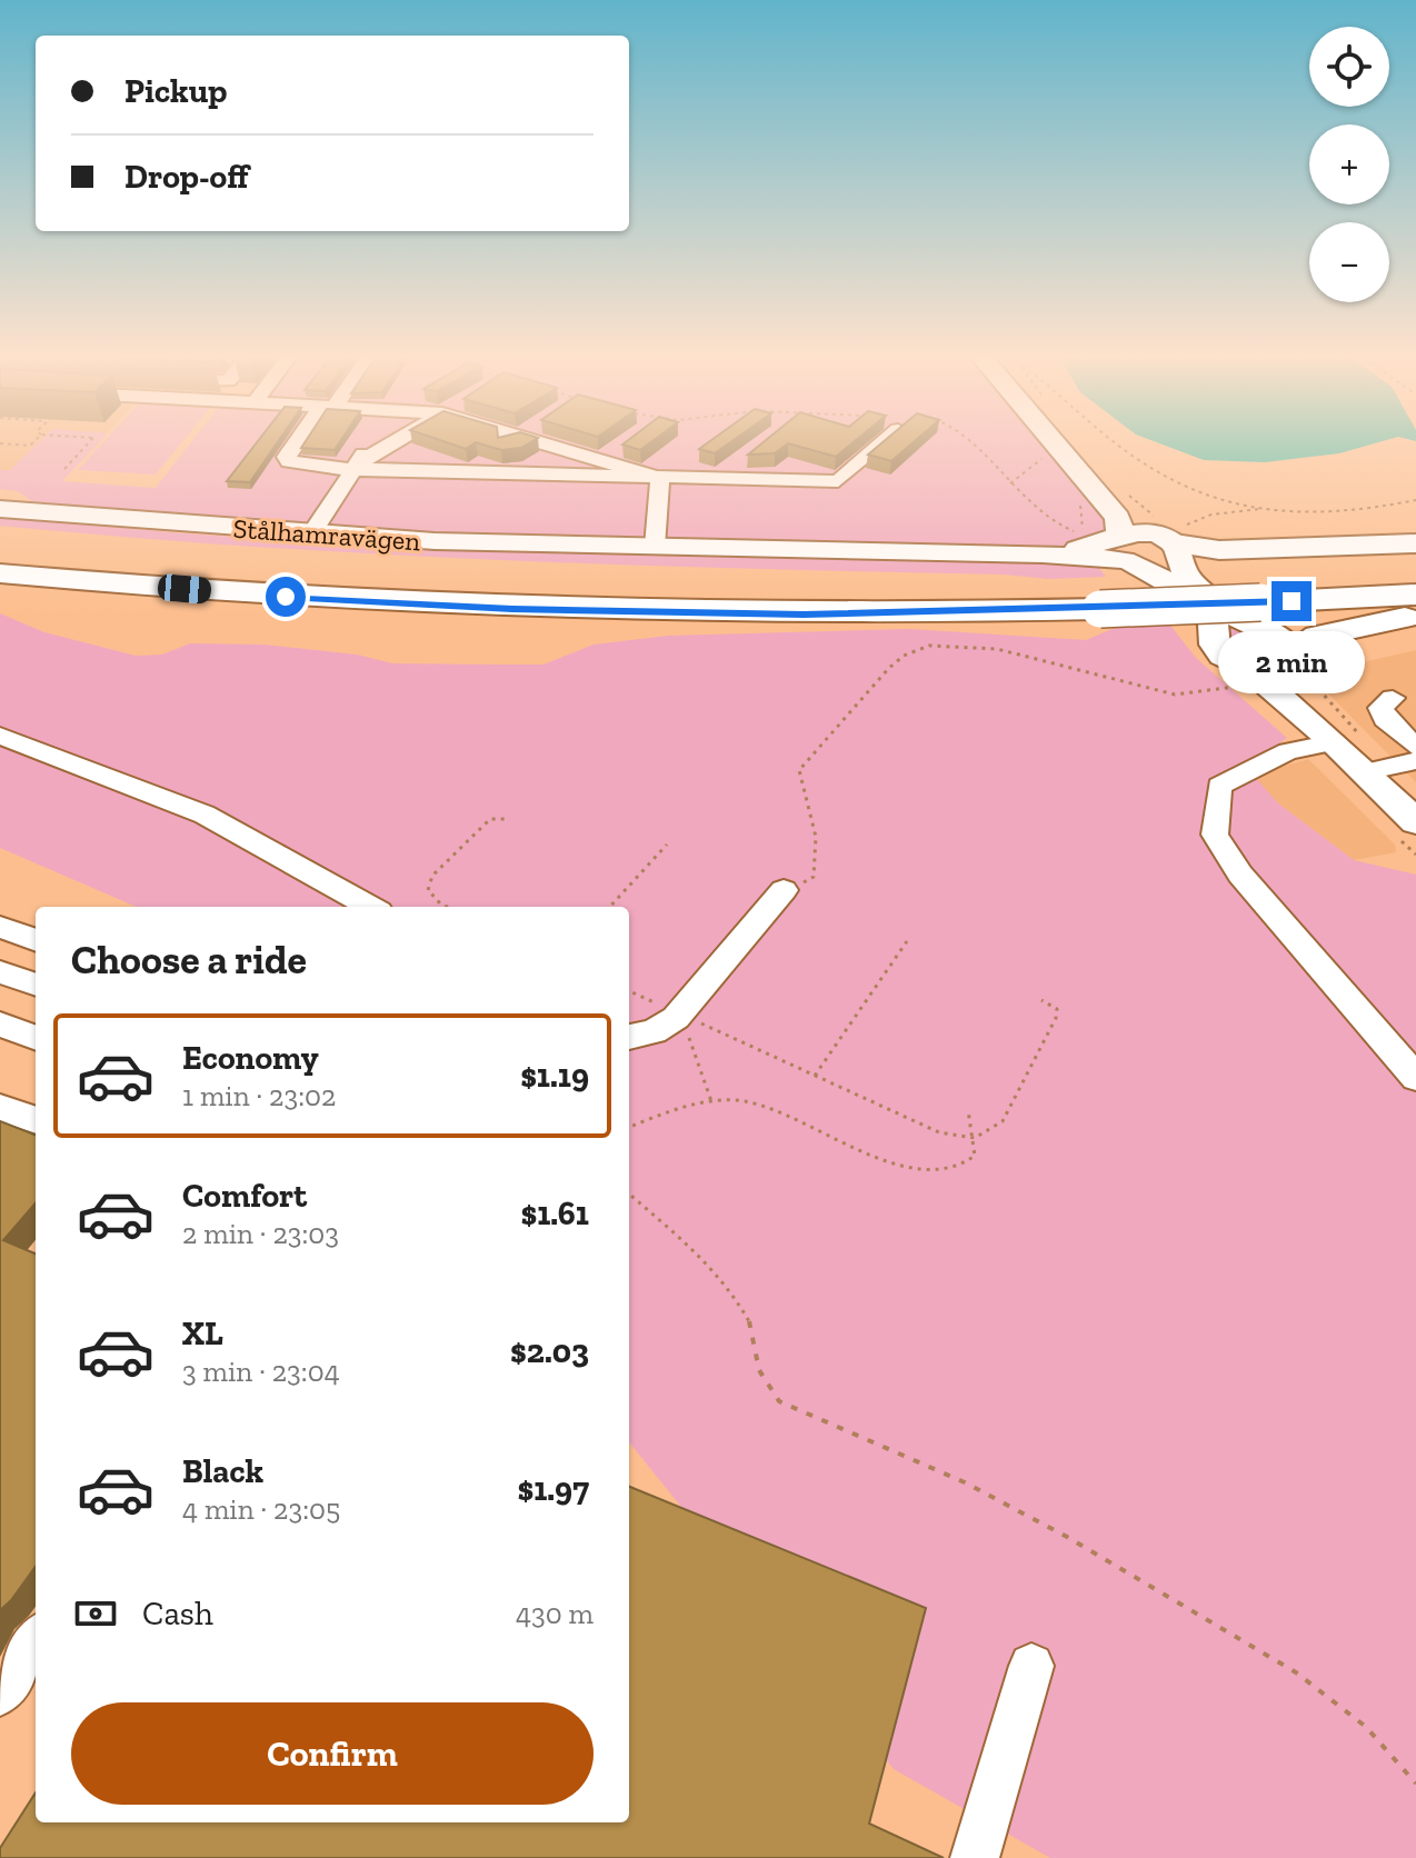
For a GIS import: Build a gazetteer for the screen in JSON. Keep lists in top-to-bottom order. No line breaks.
{"streets":{"main road":["Stålhamravägen"]},"page":{"map_buttons":["+","−"],"banner":["Pickup","Drop-off"],"bubble":"2 min","heading":"Choose a ride","list":[{"name":"Economy","note":"1 min · 23:02","value":"$1.19"},{"name":"Comfort","note":"2 min · 23:03","value":"$1.61"},{"name":"XL","note":"3 min · 23:04","value":"$2.03"},{"name":"Black","note":"4 min · 23:05","value":"$1.97"}],"pay":["Cash","430 m"],"buttons":"Confirm"}}
